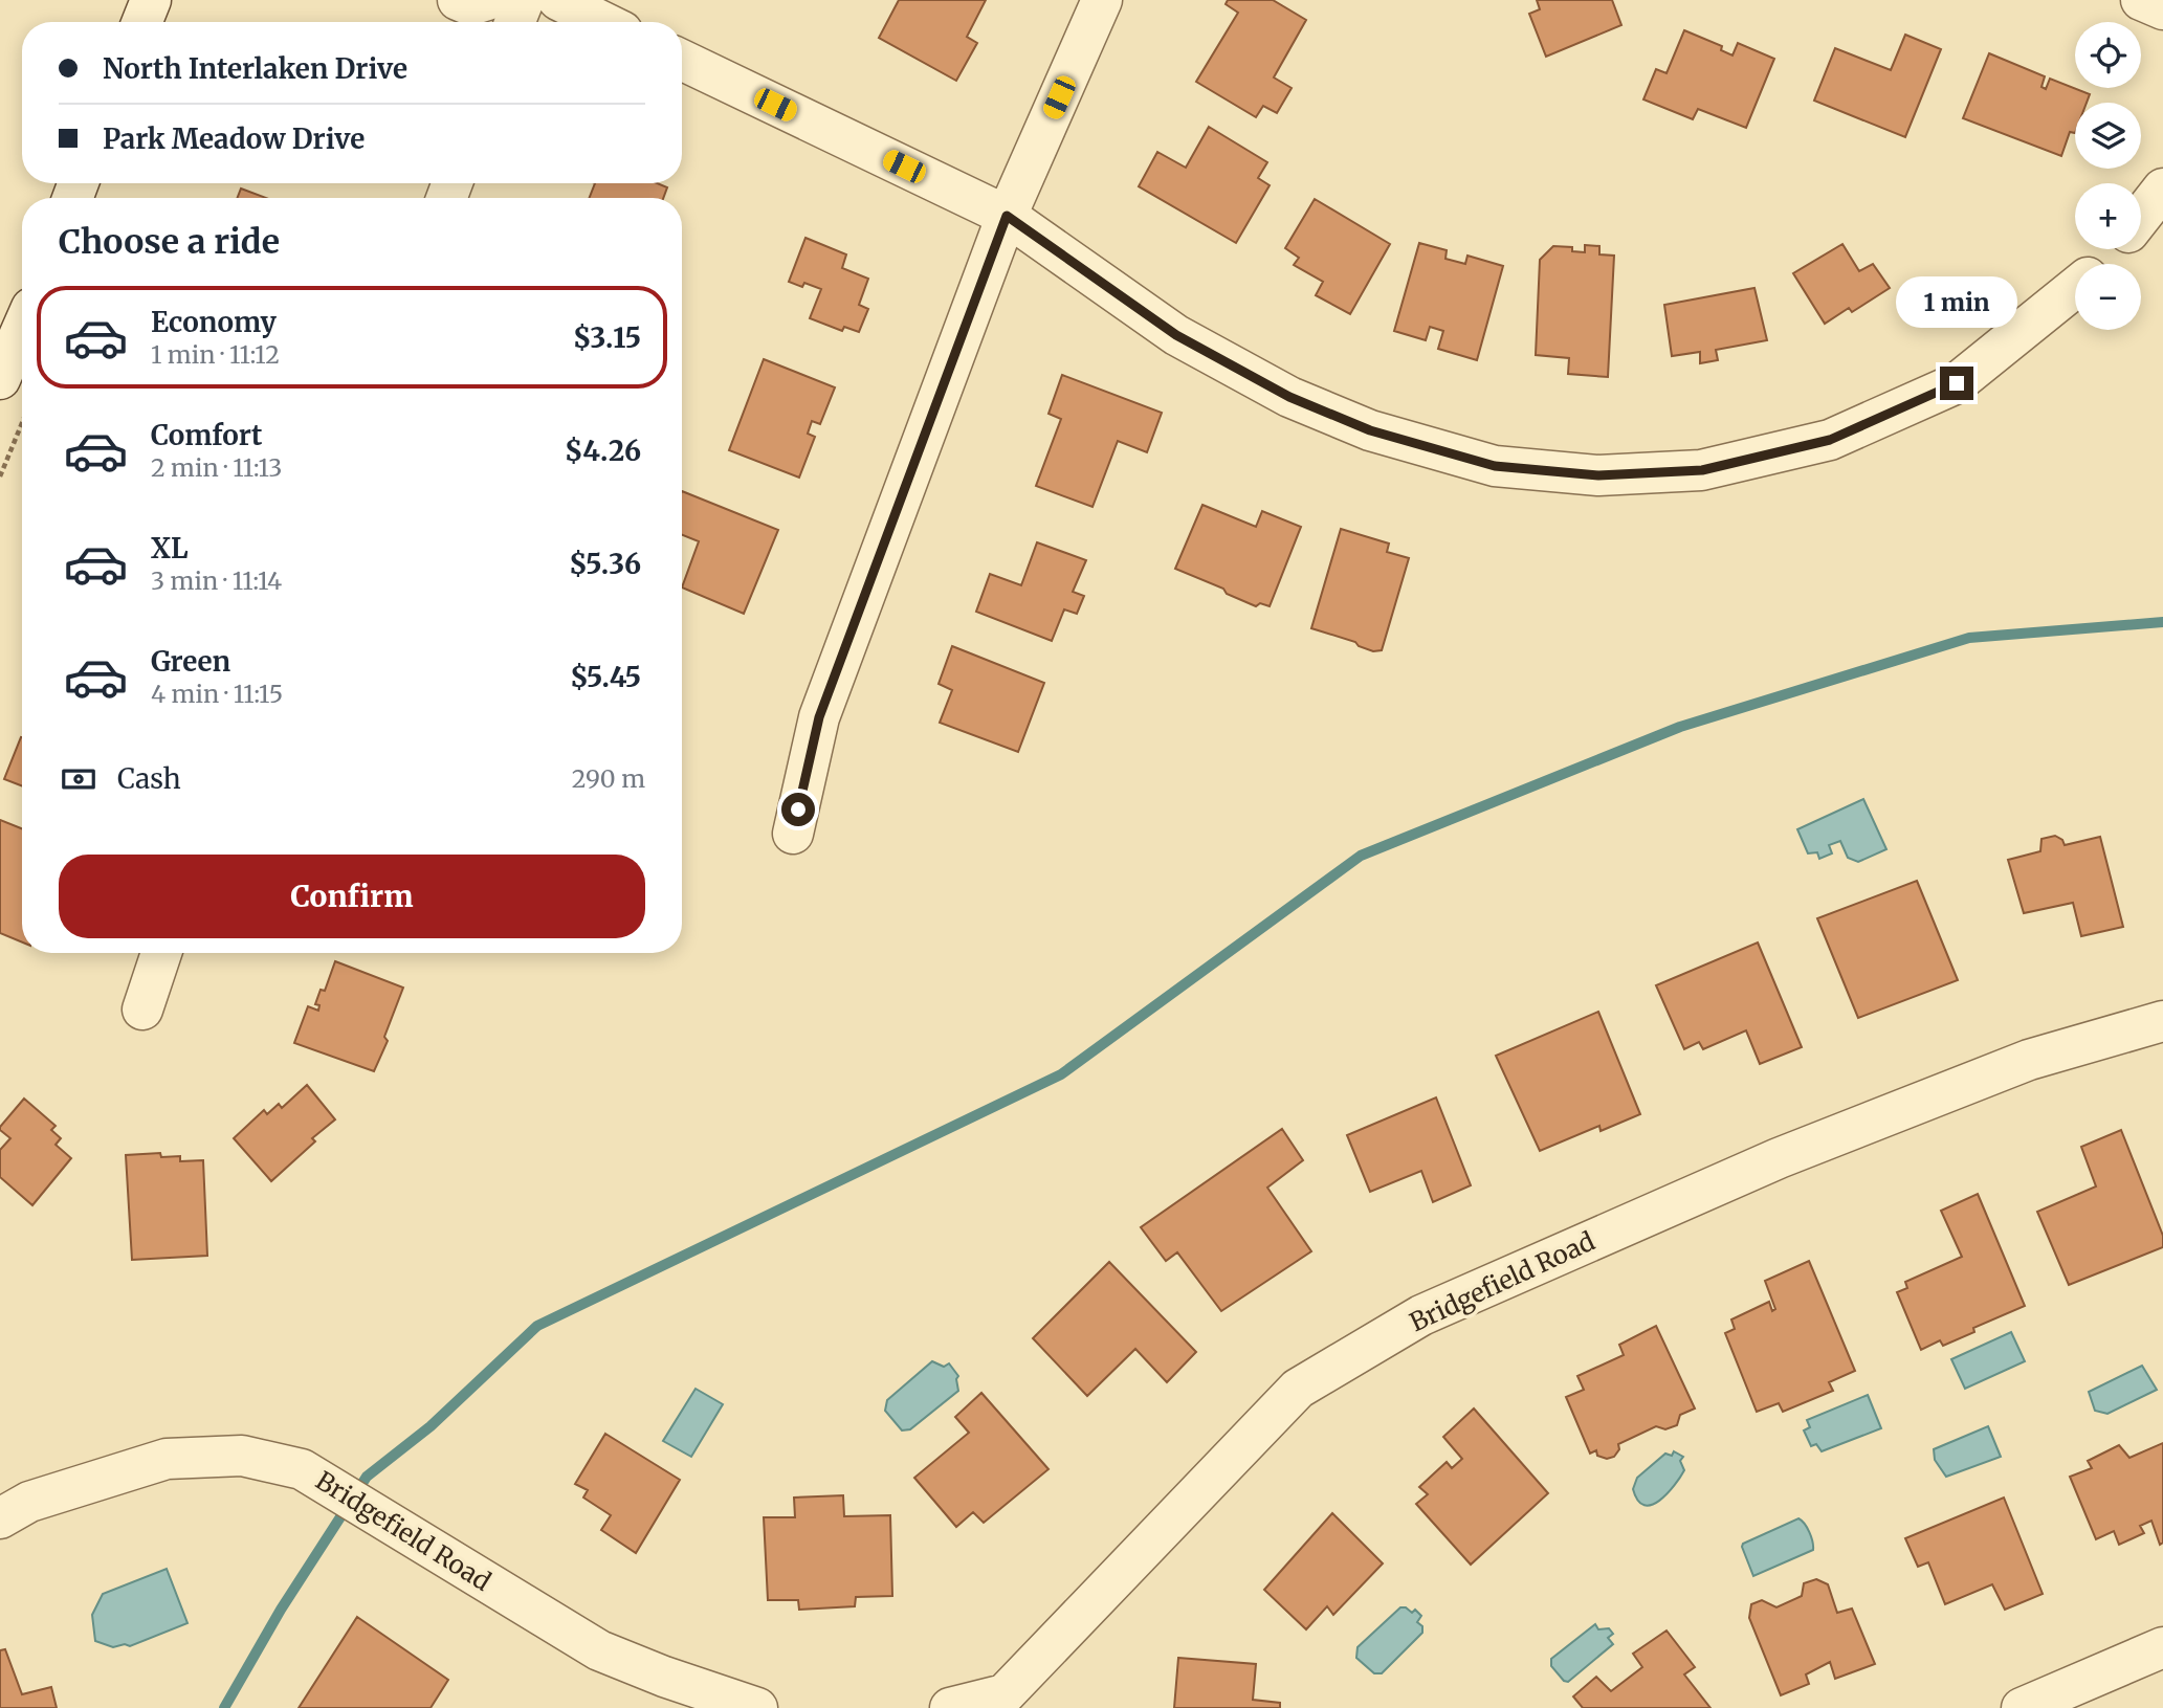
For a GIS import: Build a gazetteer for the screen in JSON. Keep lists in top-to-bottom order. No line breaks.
{"streets":{"street":["Bridgefield Road"]},"page":{"map_buttons":["+","−"],"banner":["North Interlaken Drive","Park Meadow Drive"],"heading":"Choose a ride","bubble":"1 min","list":[{"name":"Economy","note":"1 min · 11:12","value":"$3.15"},{"name":"Comfort","note":"2 min · 11:13","value":"$4.26"},{"name":"XL","note":"3 min · 11:14","value":"$5.36"},{"name":"Green","note":"4 min · 11:15","value":"$5.45"}],"pay":["Cash","290 m"],"buttons":"Confirm"}}
